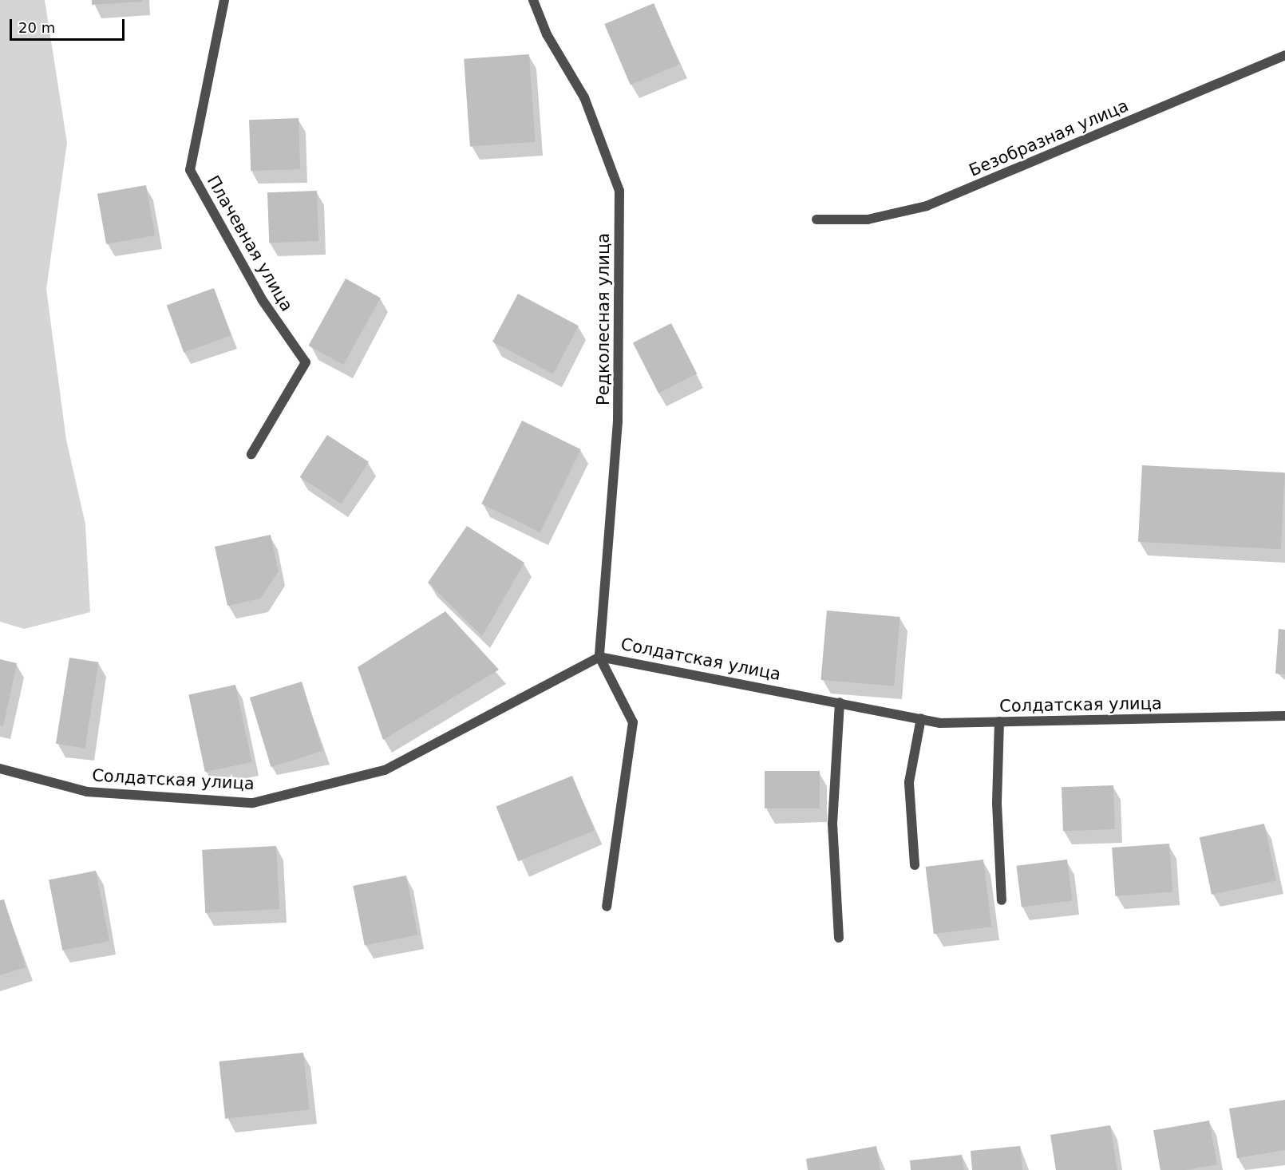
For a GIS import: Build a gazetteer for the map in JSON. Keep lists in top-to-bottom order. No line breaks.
{"streets":{"street":["Безобразная улица","Плачевная улица","Редколесная улица","Солдатская улица"]},"crossings":[["Редколесная улица","Солдатская улица"]],"scale_bar":"20 m"}
